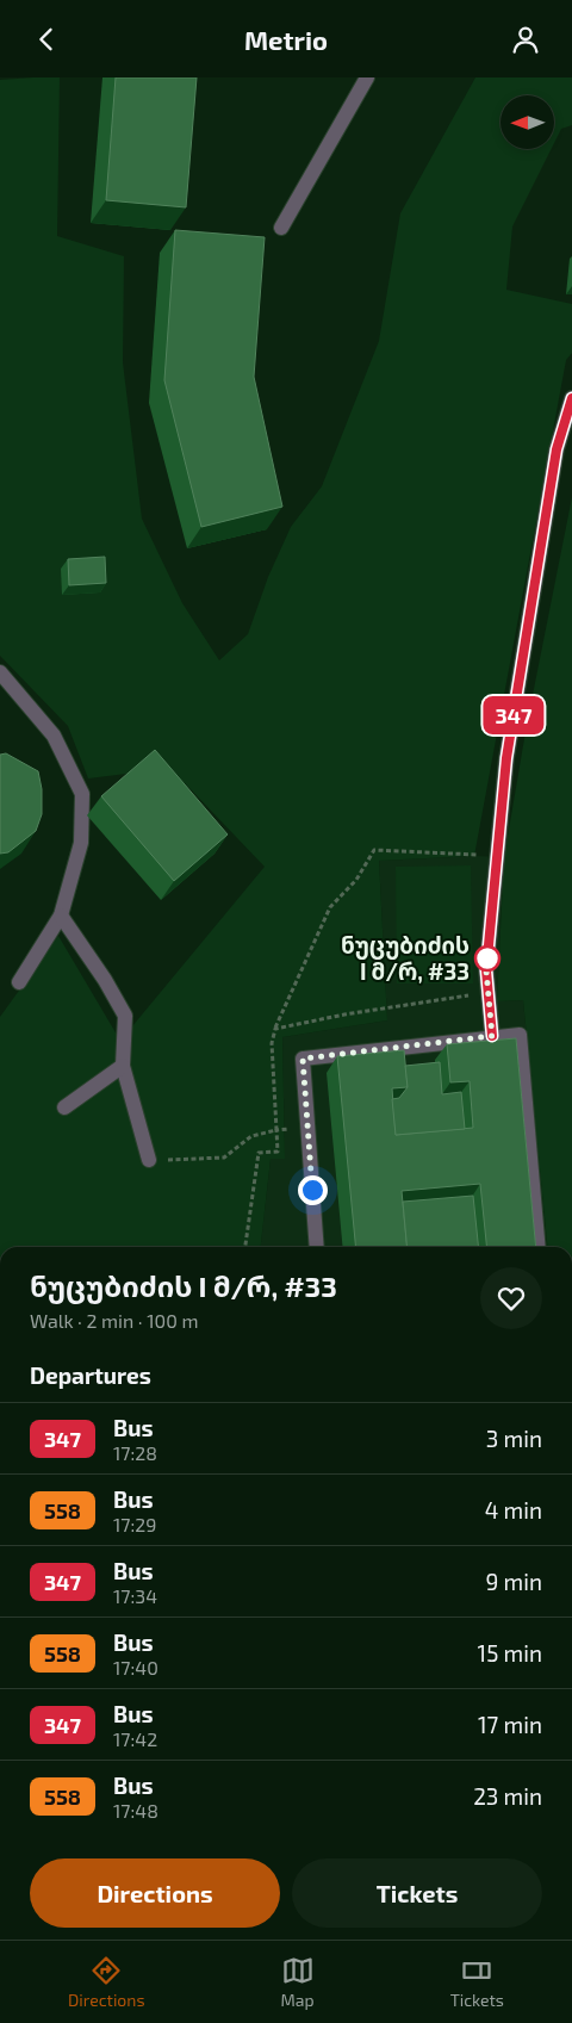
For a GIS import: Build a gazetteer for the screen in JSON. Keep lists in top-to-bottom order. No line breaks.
{"places":["ნუცუბიძის I მ/რ, #33"],"lines":["bus line 347"],"north":"left","page":{"header":"Metrio","on_map":"347","heading":[["ნუცუბიძის I მ/რ, #33","Walk · 2 min · 100 m"],"Departures"],"list":[{"mark":"347","name":"Bus","note":"17:28","value":"3 min"},{"mark":"558","name":"Bus","note":"17:29","value":"4 min"},{"mark":"347","name":"Bus","note":"17:34","value":"9 min"},{"mark":"558","name":"Bus","note":"17:40","value":"15 min"},{"mark":"347","name":"Bus","note":"17:42","value":"17 min"},{"mark":"558","name":"Bus","note":"17:48","value":"23 min"}],"buttons":["Directions","Tickets"],"tabs":["Directions","Map","Tickets"]}}
